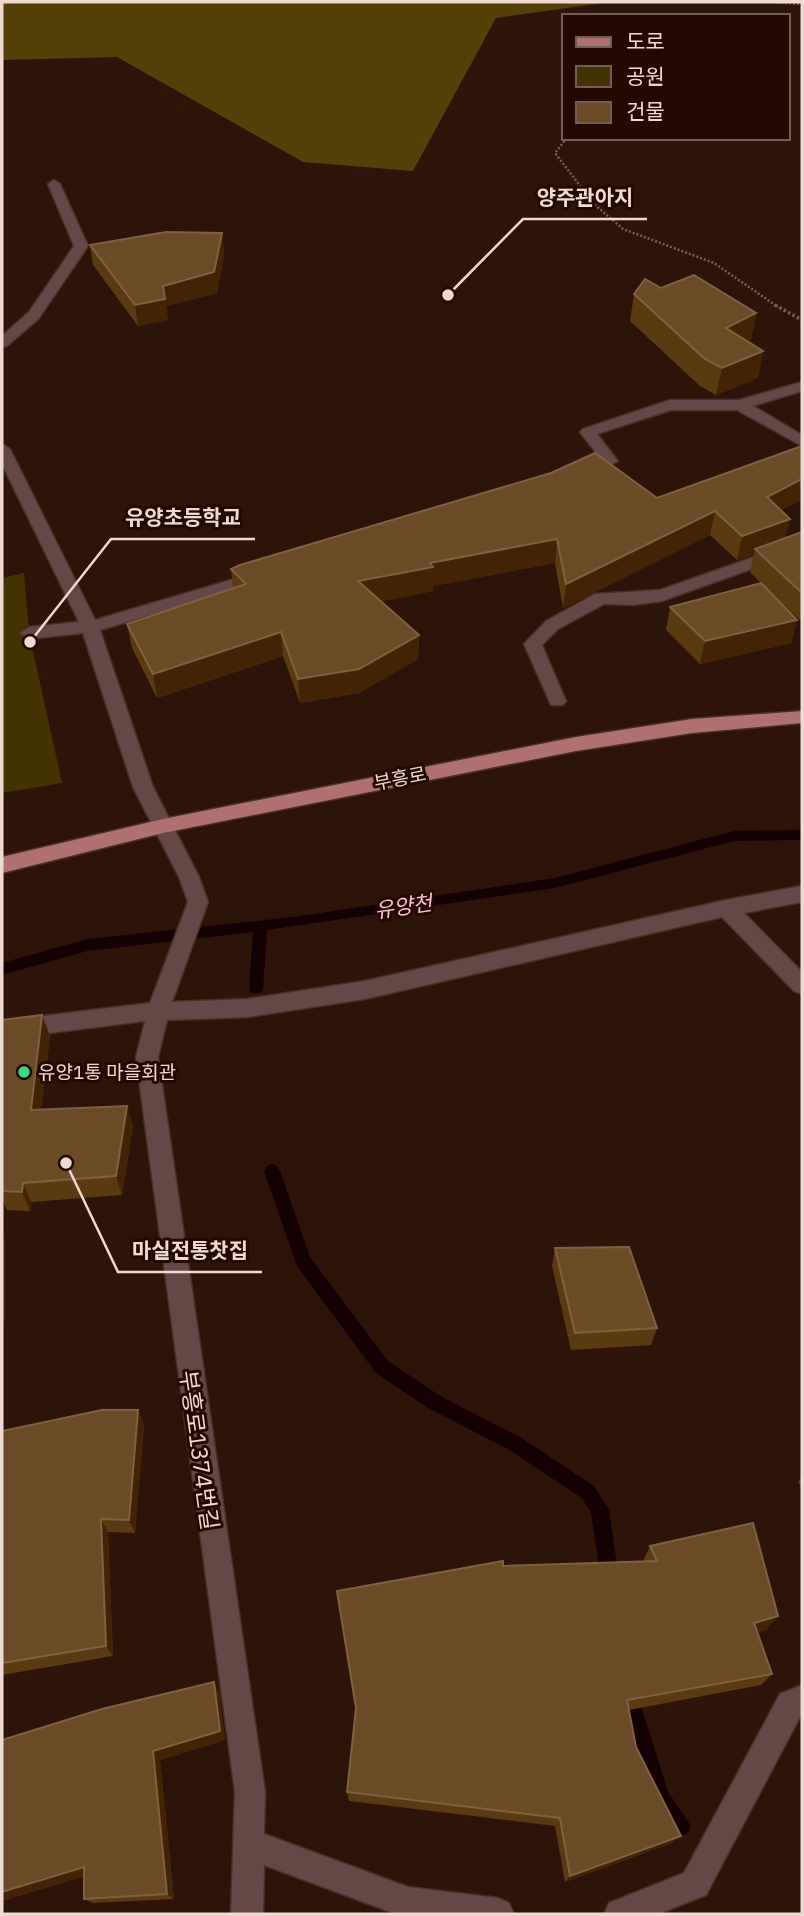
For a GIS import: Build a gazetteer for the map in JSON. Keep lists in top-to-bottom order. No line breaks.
{"streets":{"main road":["부흥로"],"street":["부흥로1374번길"]},"crossings":[["부흥로","부흥로1374번길"]],"water":["유양천"],"places":["양주관아지","유양초등학교","유양1통 마을회관","마실전통찻집"],"legend":["도로","공원","건물"]}
